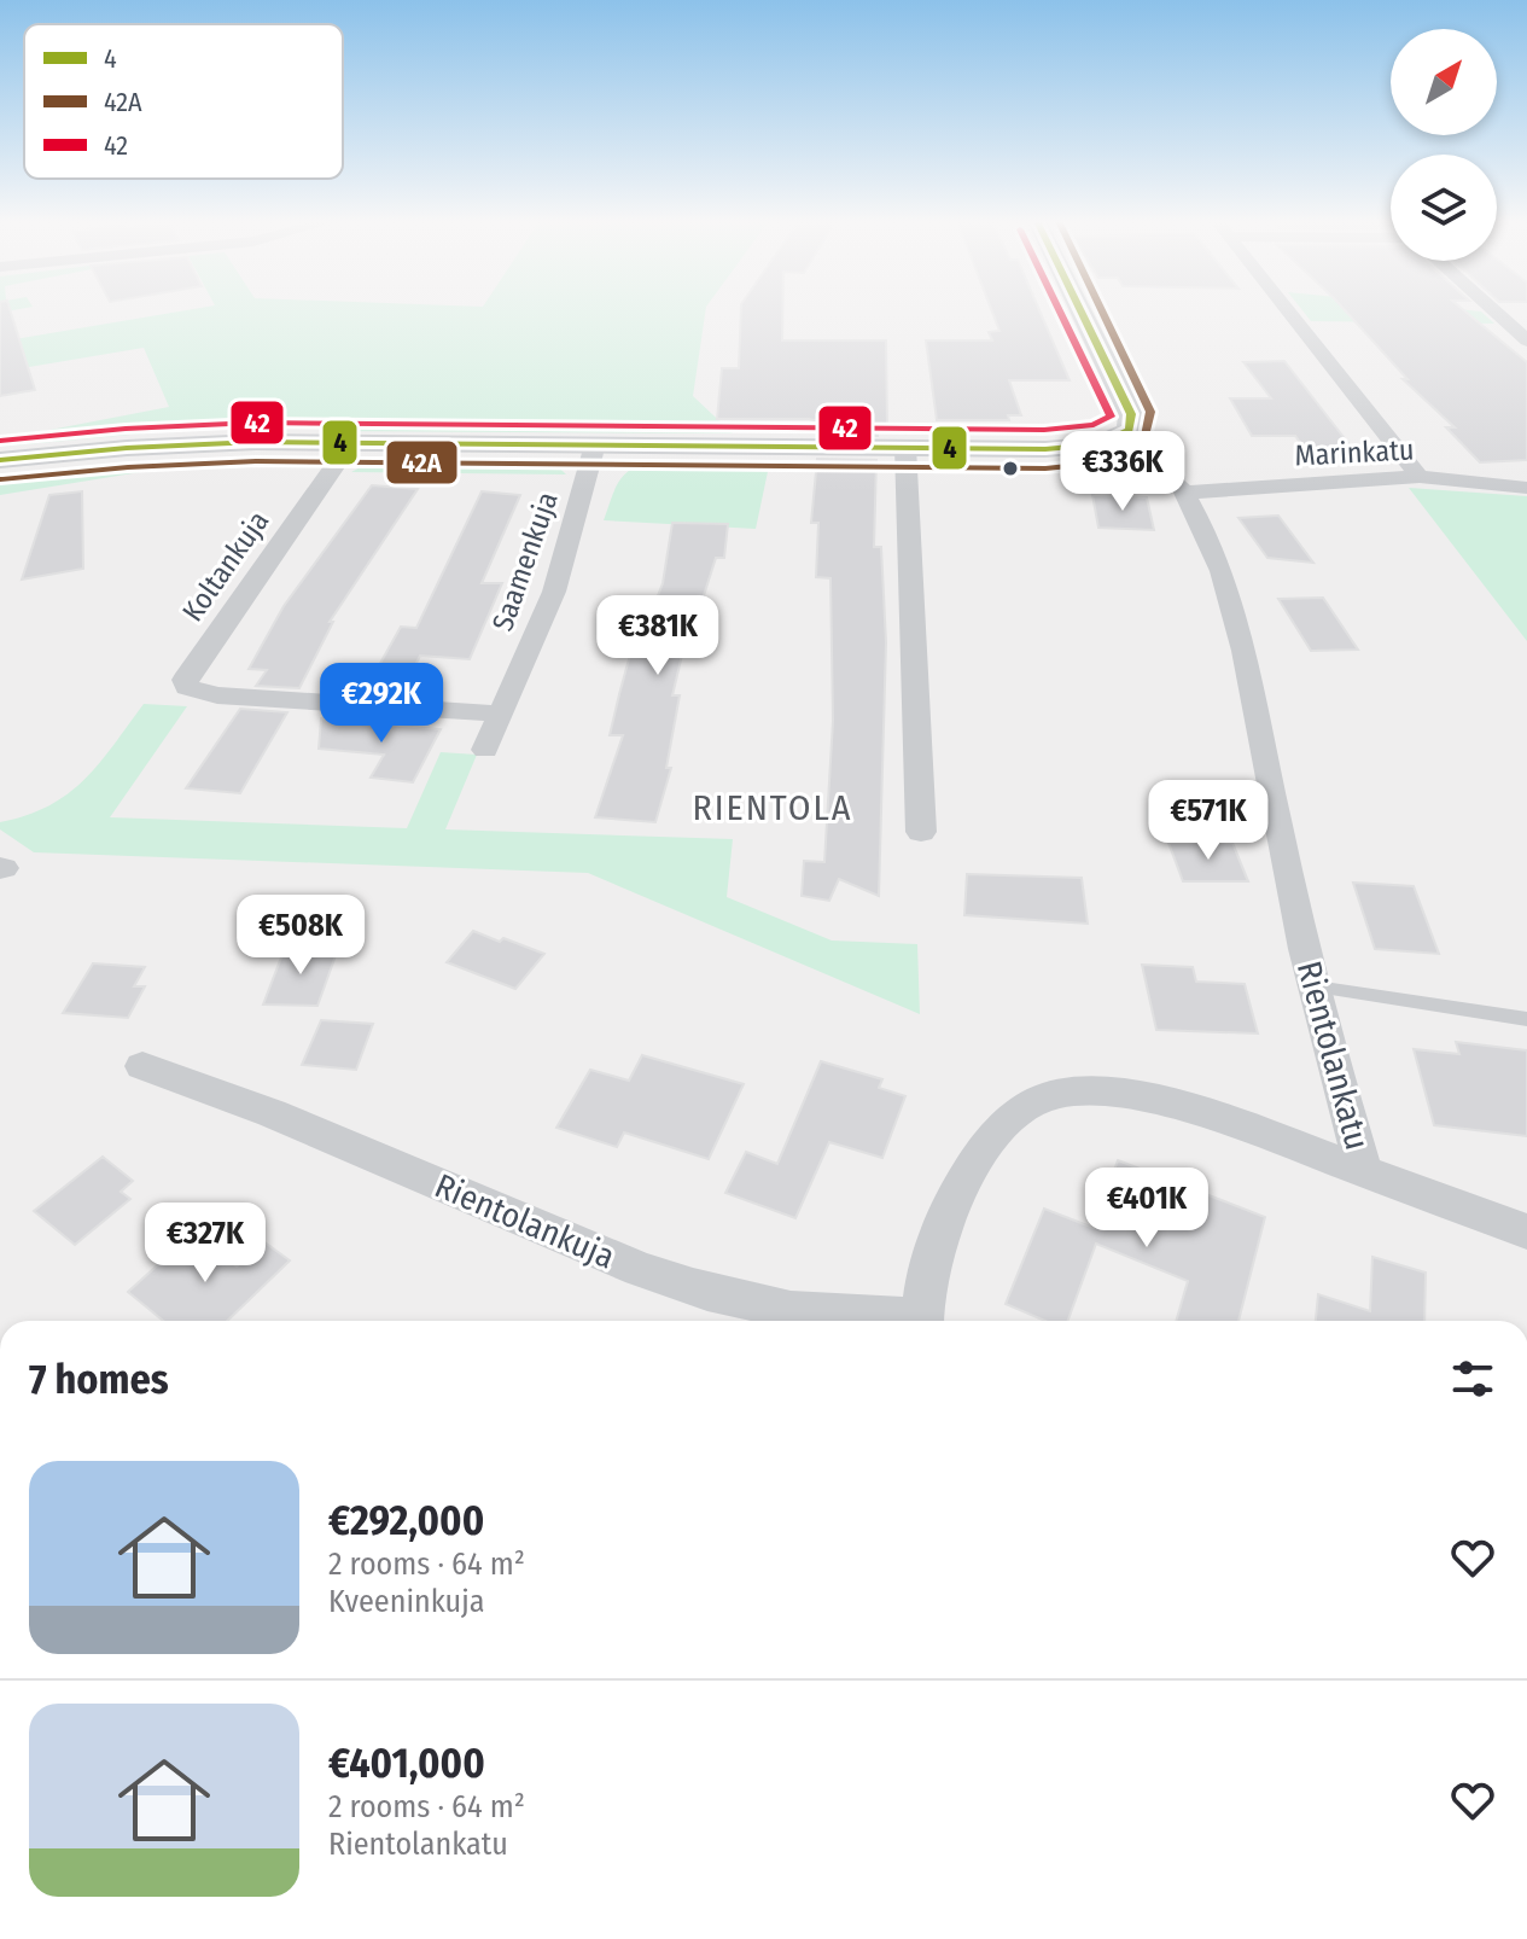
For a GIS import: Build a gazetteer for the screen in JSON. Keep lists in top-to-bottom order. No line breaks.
{"streets":{"street":["Marinkatu","Saamenkuja","Koltankuja","Rientolankatu","Rientolankuja"]},"crossings":[["Marinkatu","Rientolankatu"],["Saamenkuja","Koltankuja"]],"districts":["RIENTOLA"],"lines":["transit line 4","transit line 42A","transit line 42"],"legend":["4","42A","42"],"north":"top right","page":{"price":["€336K","€381K","€292K","€571K","€508K","€401K","€327K"],"heading":"7 homes","list":[{"name":"€292,000","note":"2 rooms · 64 m² · Kveeninkuja"},{"name":"€401,000","note":"2 rooms · 64 m² · Rientolankatu"}]}}
